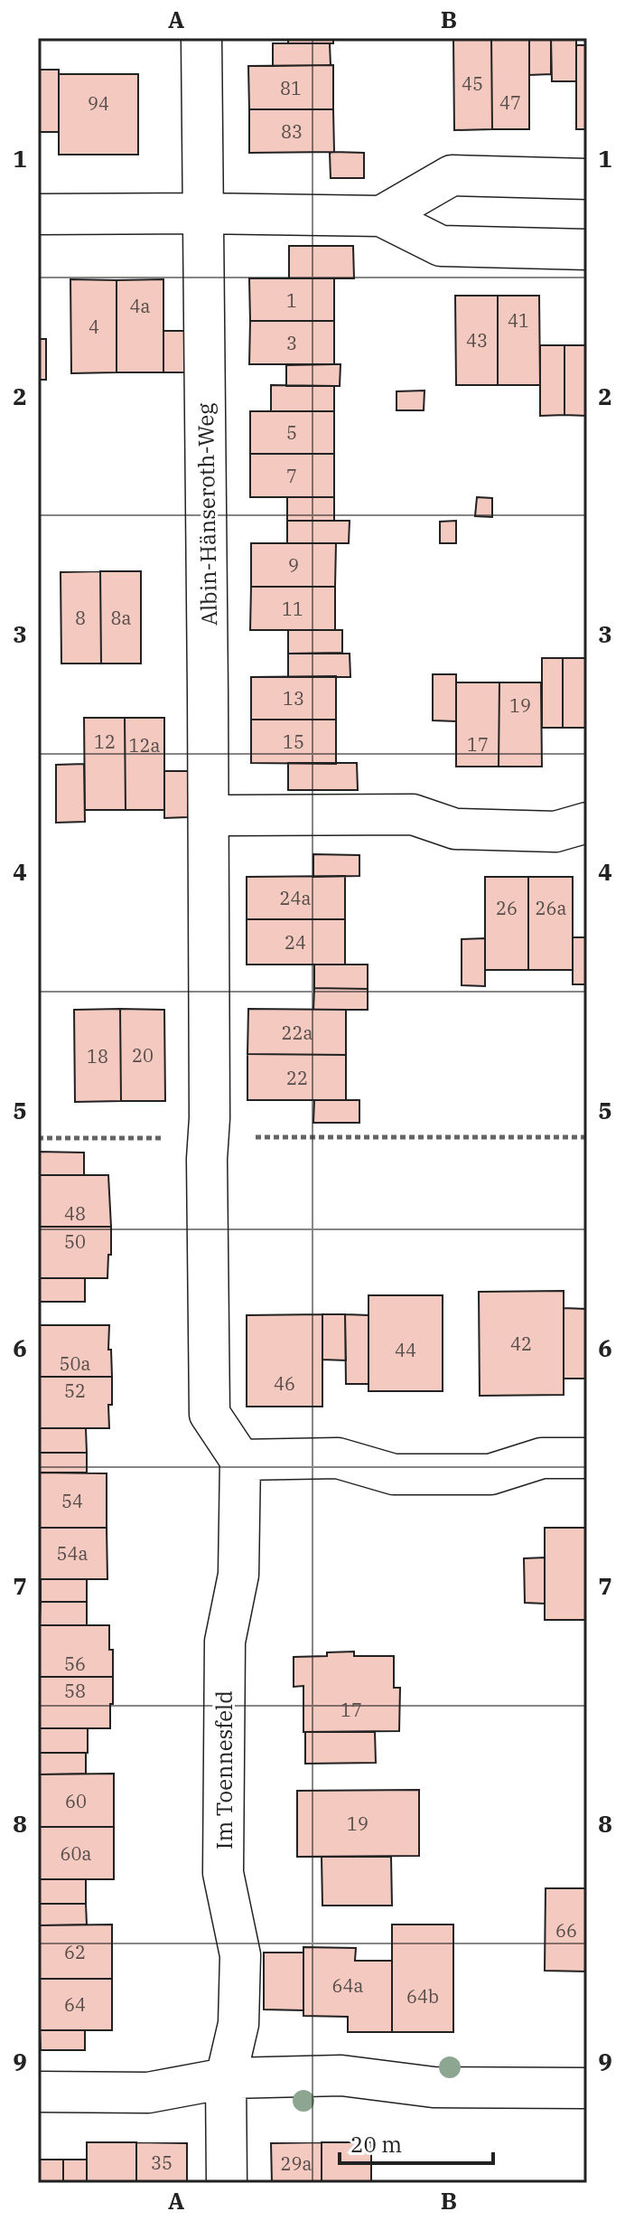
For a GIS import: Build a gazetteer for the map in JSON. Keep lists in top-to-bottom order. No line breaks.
{"streets":{"street":["Albin-Hänseroth-Weg","Im Toennesfeld"]},"house_numbers":["45","81","47","94","83","1","4a","41","4","43","3","5","7","9","11","8","8a","13","19","12","15","17","12a","24a","26","26a","24","22a","20","18","22","48","50","42","44","50a","46","52","54","54a","56","58","17","60","19","60a","66","62","64a","64b","64","35","29a"],"scale_bar":"20 m","grid":{"columns":["A","B"],"rows":["1","2","3","4","5","6","7","8","9"]}}
